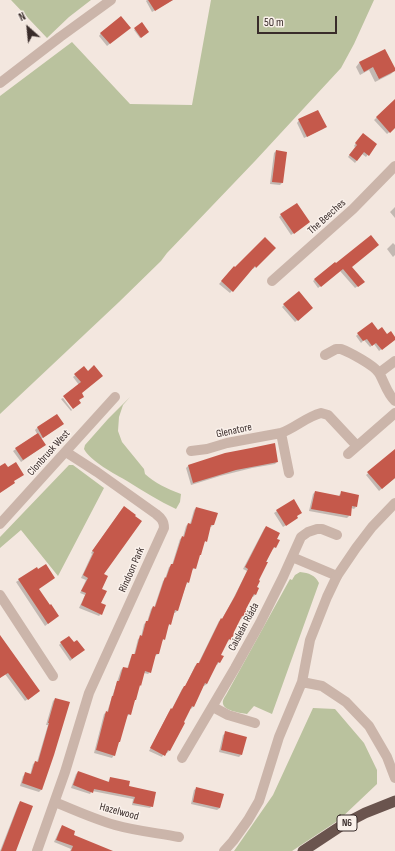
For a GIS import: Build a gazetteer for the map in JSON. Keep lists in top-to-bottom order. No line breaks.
{"streets":{"highway":["N6"],"street":["The Beeches","Glenatore","Clonbrusk West","Rindoon Park","Caisleán Riáda","Hazelwood"]},"crossings":[["Clonbrusk West","Rindoon Park"],["Rindoon Park","Hazelwood"]],"scale_bar":"50 m","north":"top left"}
